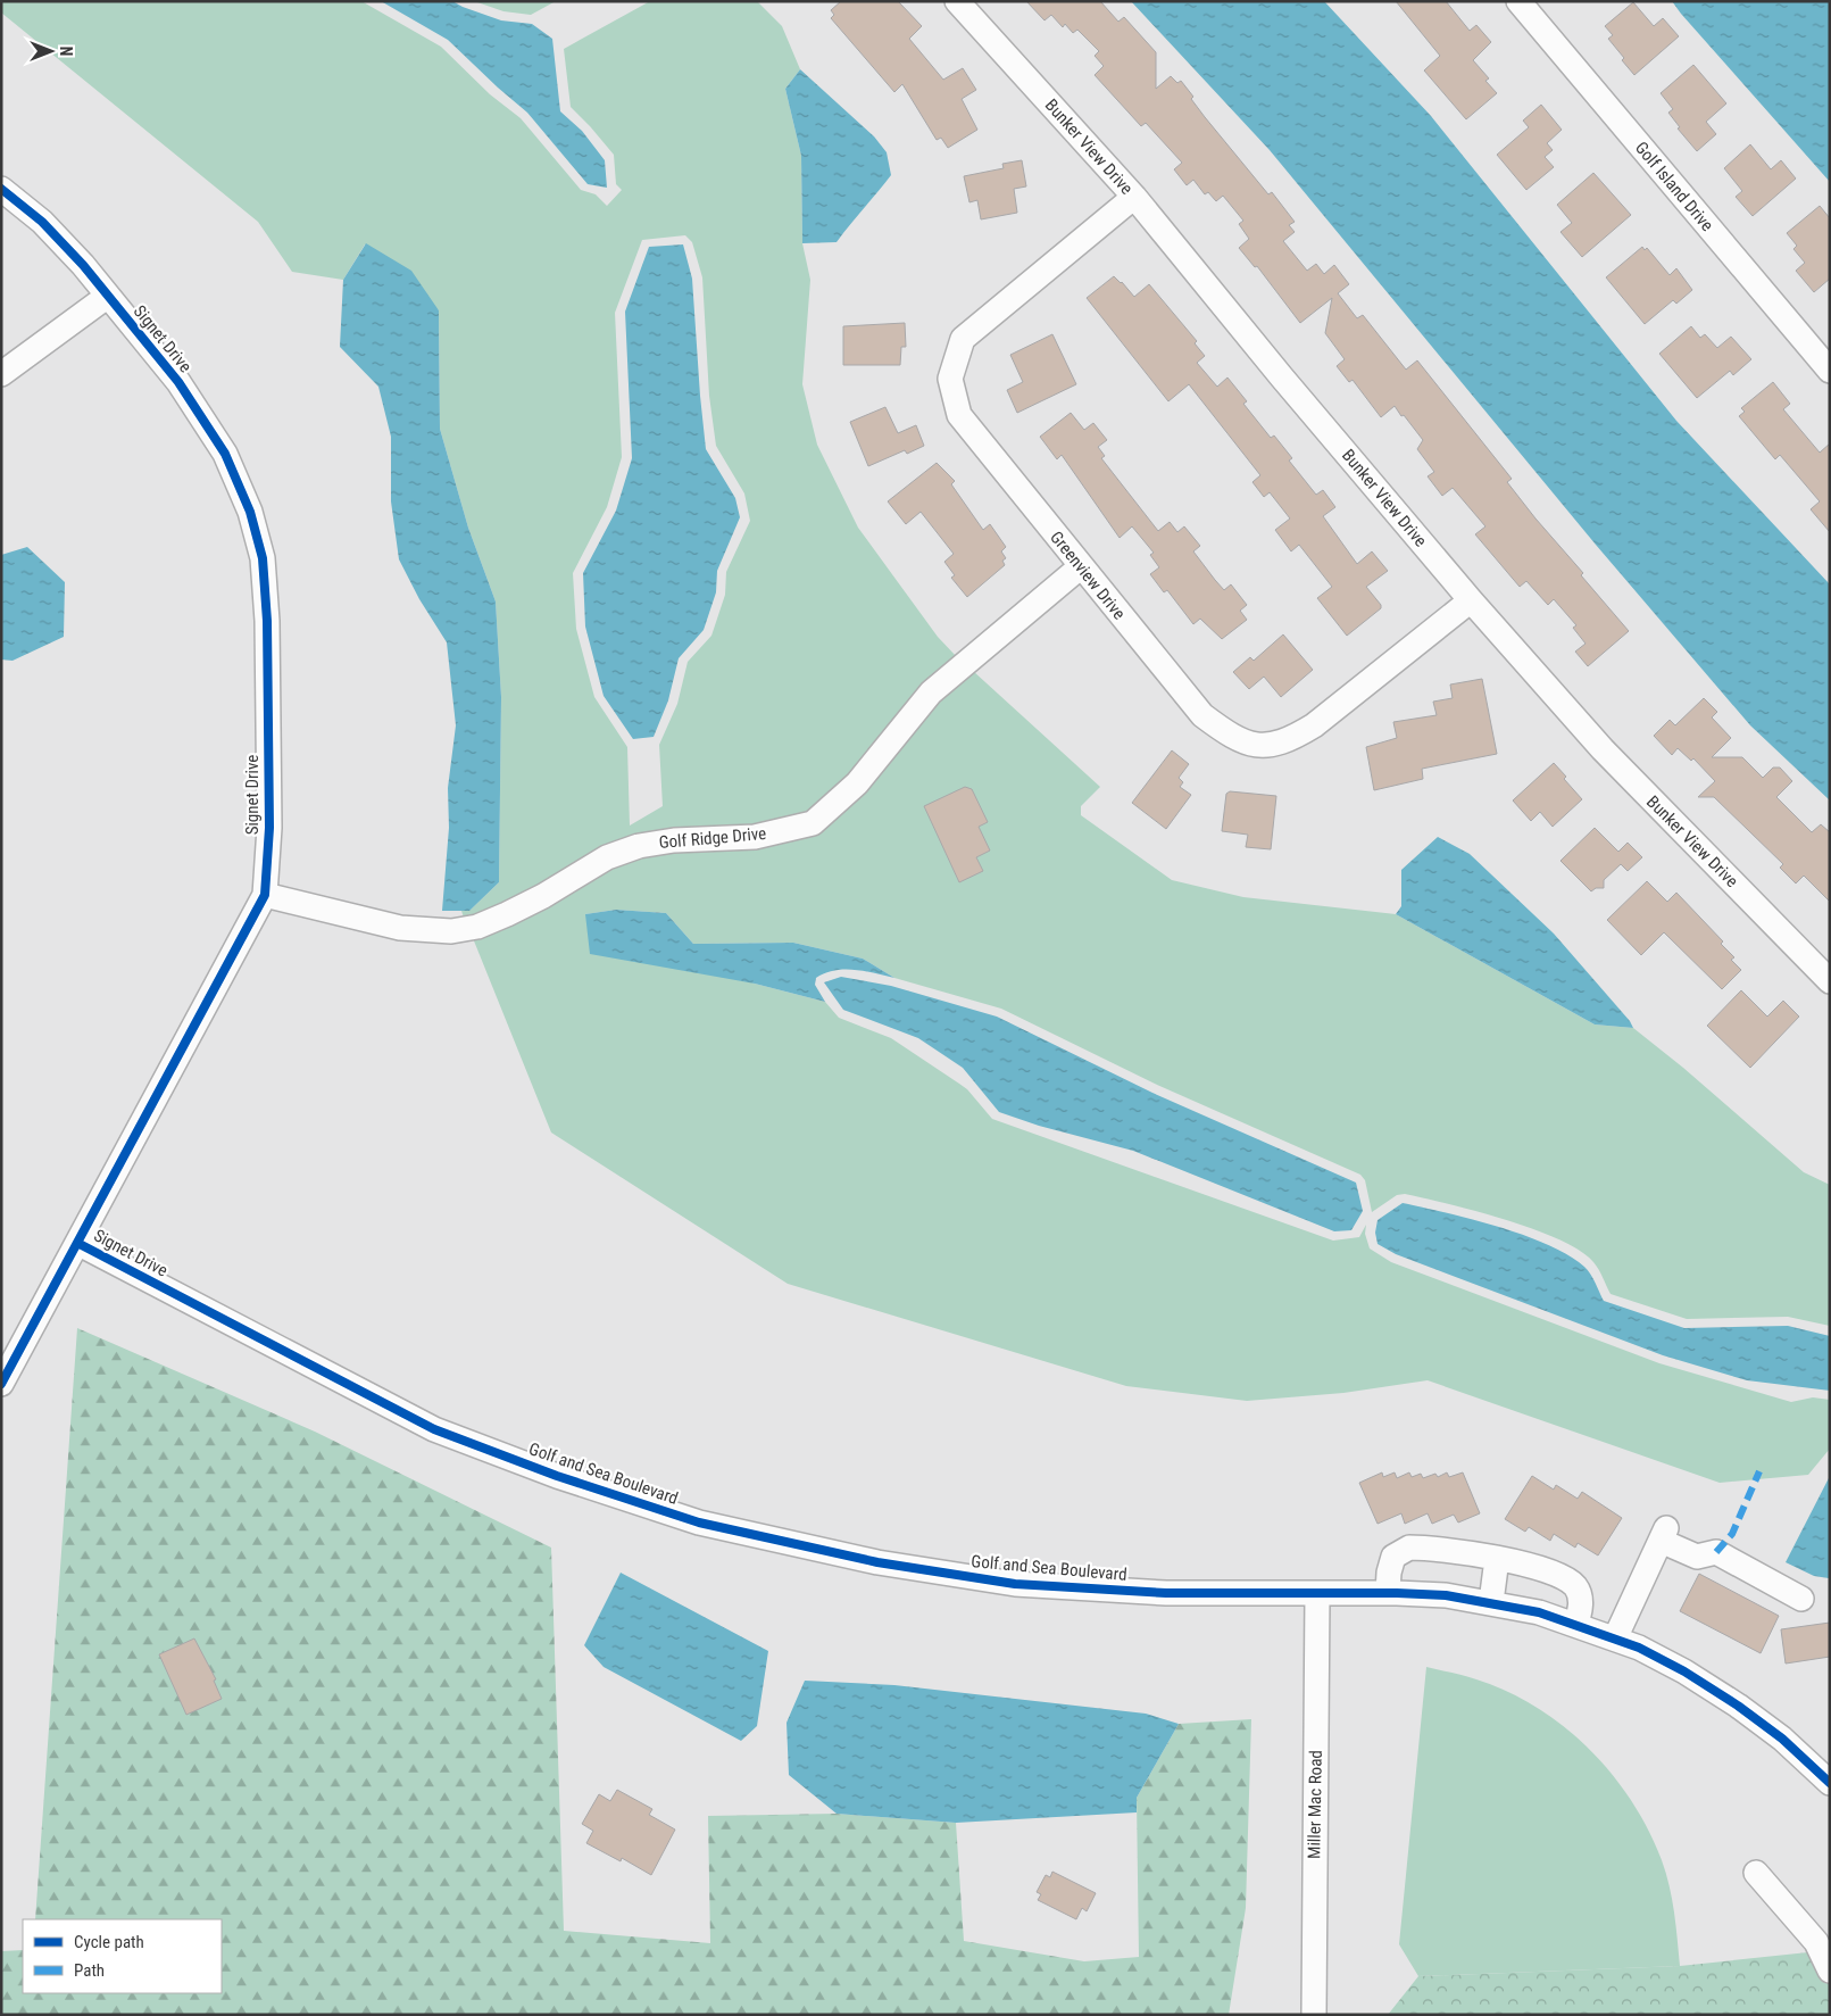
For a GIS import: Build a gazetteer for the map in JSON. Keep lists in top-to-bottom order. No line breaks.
{"streets":{"street":["Bunker View Drive","Golf Island Drive","Signet Drive","Greenview Drive","Golf Ridge Drive","Golf and Sea Boulevard","Miller Mac Road"]},"crossings":[["Bunker View Drive","Greenview Drive"],["Signet Drive","Golf Ridge Drive"],["Signet Drive","Golf and Sea Boulevard"],["Greenview Drive","Golf Ridge Drive"],["Golf and Sea Boulevard","Miller Mac Road"]],"legend":["Cycle path","Path"],"north":"right"}
